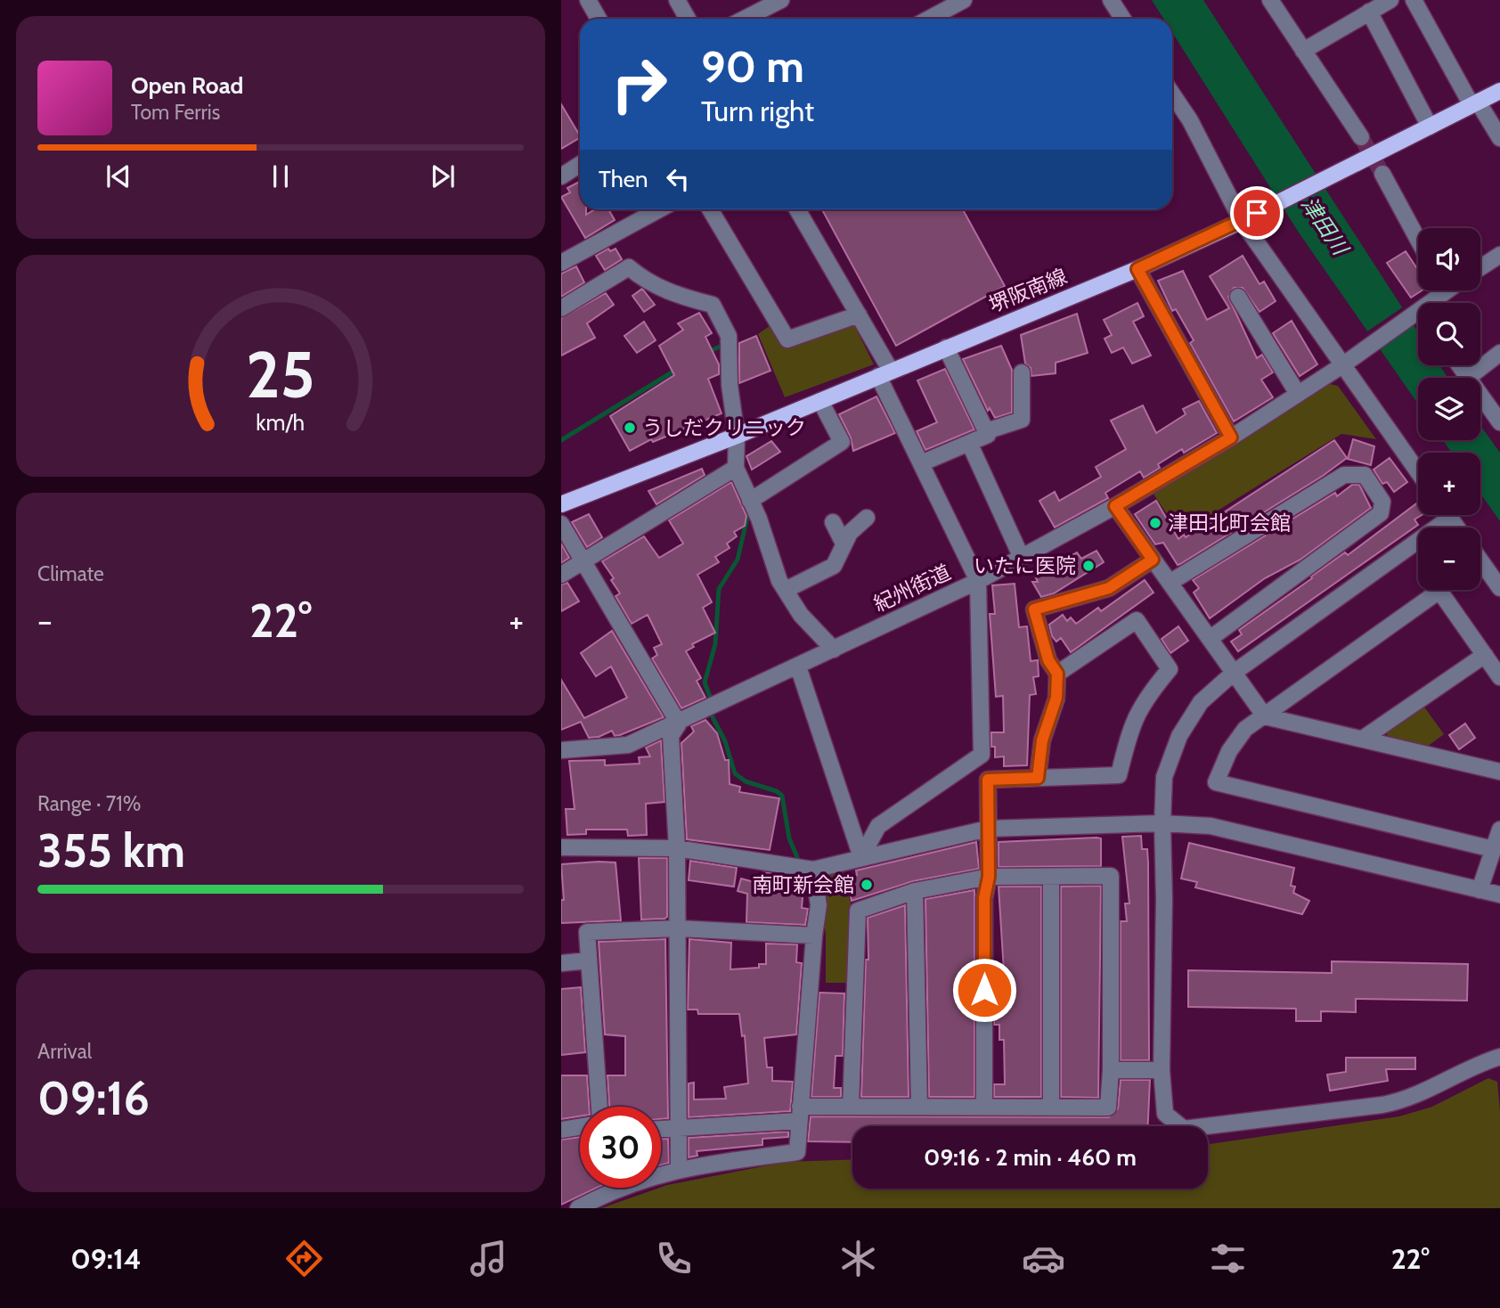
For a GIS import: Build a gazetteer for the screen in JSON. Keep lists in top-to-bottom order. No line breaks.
{"streets":{"main road":["堺阪南線"],"street":["紀州街道"]},"water":["津田川"],"places":["うしだクリニック","津田北町会館","いたに医院","南町新会館"],"page":{"turn":["90 m","Turn right"],"song":["Open Road","Tom Ferris"],"then":"Then","map_buttons":["+","−"],"tile":["Climate",["Range · 71%","355 km"],["Arrival","09:16"]],"heat":["−","22°","+"],"limit":"30","trip":"09:16 · 2 min · 460 m","tabs":["09:14","22°"],"gauge":["25","km/h"]}}
